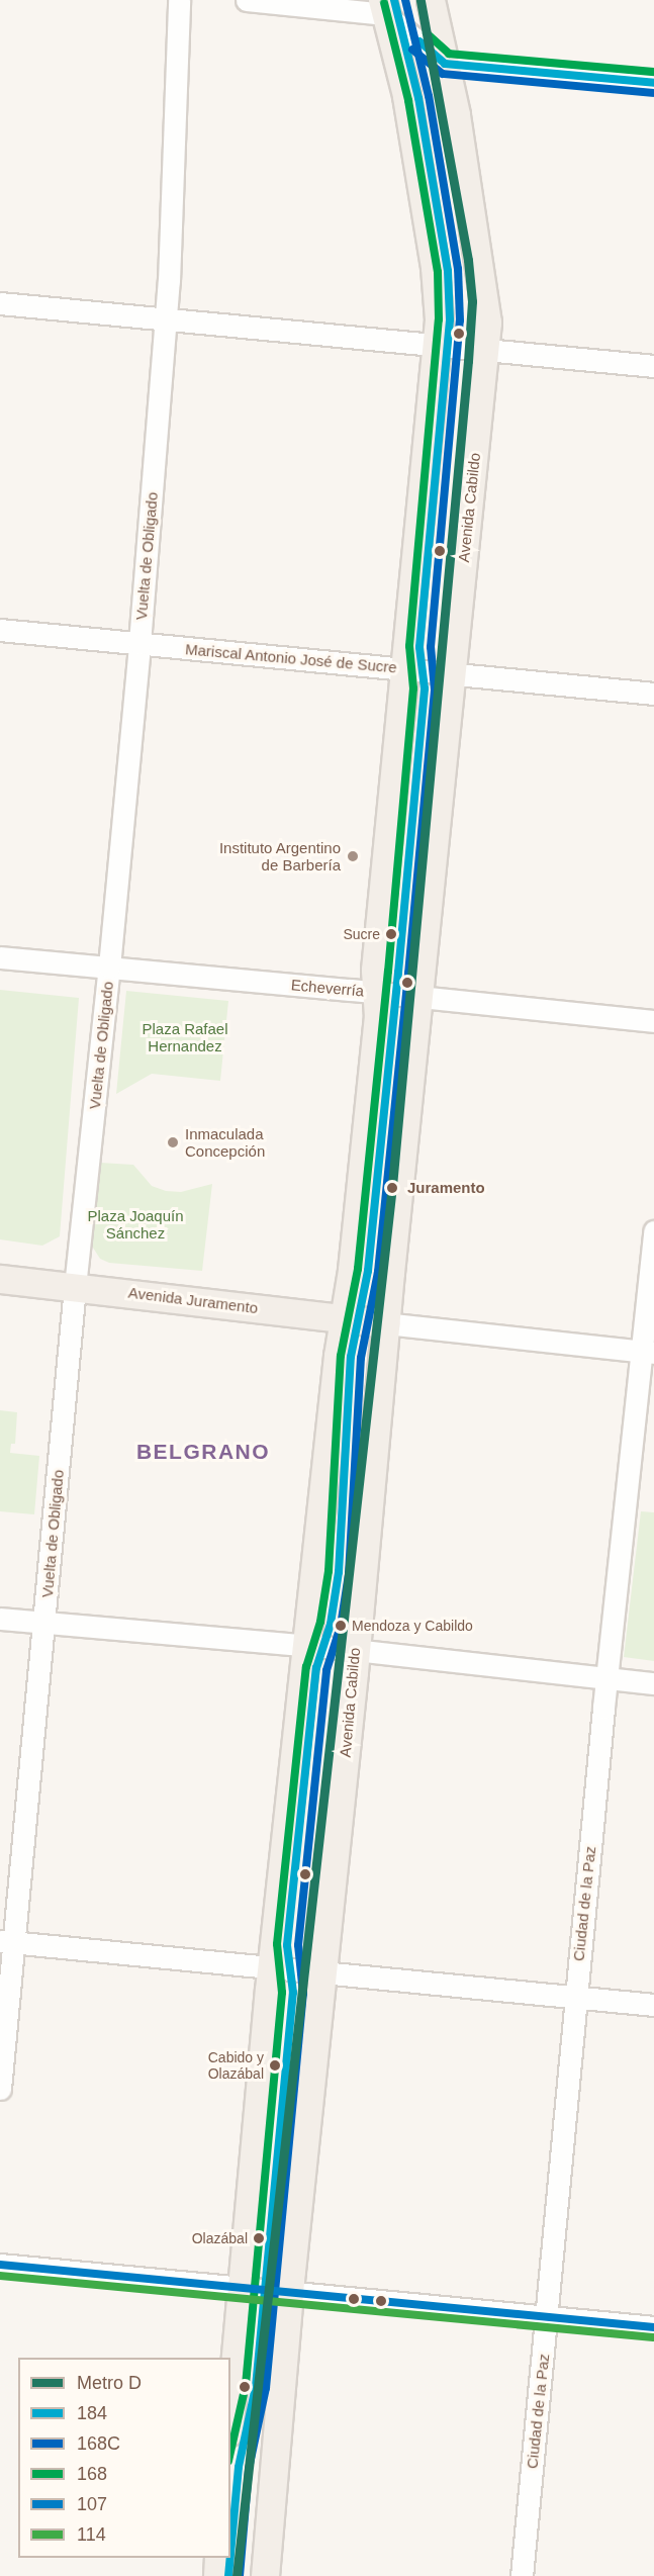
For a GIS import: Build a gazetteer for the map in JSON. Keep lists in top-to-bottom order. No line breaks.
{"streets":{"main road":["Avenida Cabildo","Avenida Juramento"],"street":["Vuelta de Obligado","Mariscal Antonio José de Sucre","Echeverría","Ciudad de la Paz"]},"crossings":[["Avenida Cabildo","Mariscal Antonio José de Sucre"],["Avenida Cabildo","Echeverría"],["Avenida Cabildo","Avenida Juramento"],["Vuelta de Obligado","Mariscal Antonio José de Sucre"],["Vuelta de Obligado","Echeverría"],["Vuelta de Obligado","Avenida Juramento"]],"districts":["BELGRANO"],"parks":["Plaza Rafael Hernandez","Plaza Joaquín Sánchez"],"places":["Instituto Argentino de Barbería","Sucre","Inmaculada Concepción","Juramento","Mendoza y Cabildo","Cabido y Olazábal","Olazábal"],"lines":["metro line D","transit line 184","transit line 168C","transit line 168","transit line 107","transit line 114"],"legend":["Metro D","184","168C","168","107","114"]}
